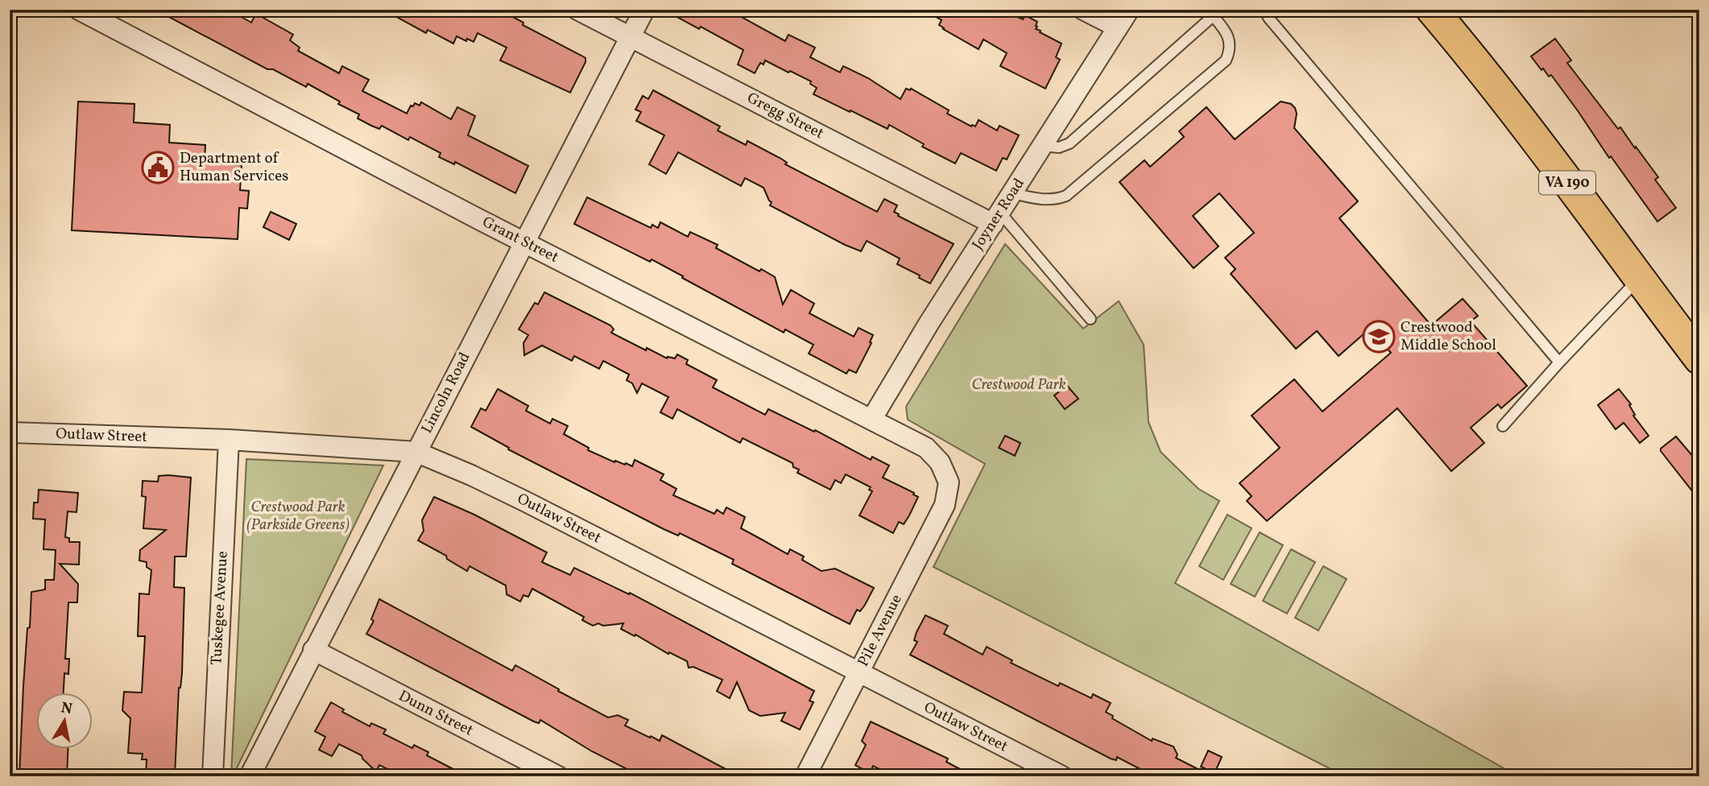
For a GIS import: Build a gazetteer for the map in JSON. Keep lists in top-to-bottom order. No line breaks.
{"streets":{"main road":["VA 190"],"street":["Gregg Street","Joyner Road","Grant Street","Lincoln Road","Outlaw Street","Tuskegee Avenue","Pile Avenue","Dunn Street"]},"crossings":[["Gregg Street","Joyner Road"],["Gregg Street","Lincoln Road"],["Joyner Road","Grant Street"],["Grant Street","Lincoln Road"],["Grant Street","Pile Avenue"],["Lincoln Road","Outlaw Street"],["Lincoln Road","Dunn Street"],["Outlaw Street","Tuskegee Avenue"],["Outlaw Street","Pile Avenue"]],"parks":["Crestwood Park","Crestwood Park (Parkside Greens)"],"places":{"public building":["Department of Human Services"],"school or university":["Crestwood Middle School"]},"north":"top"}
